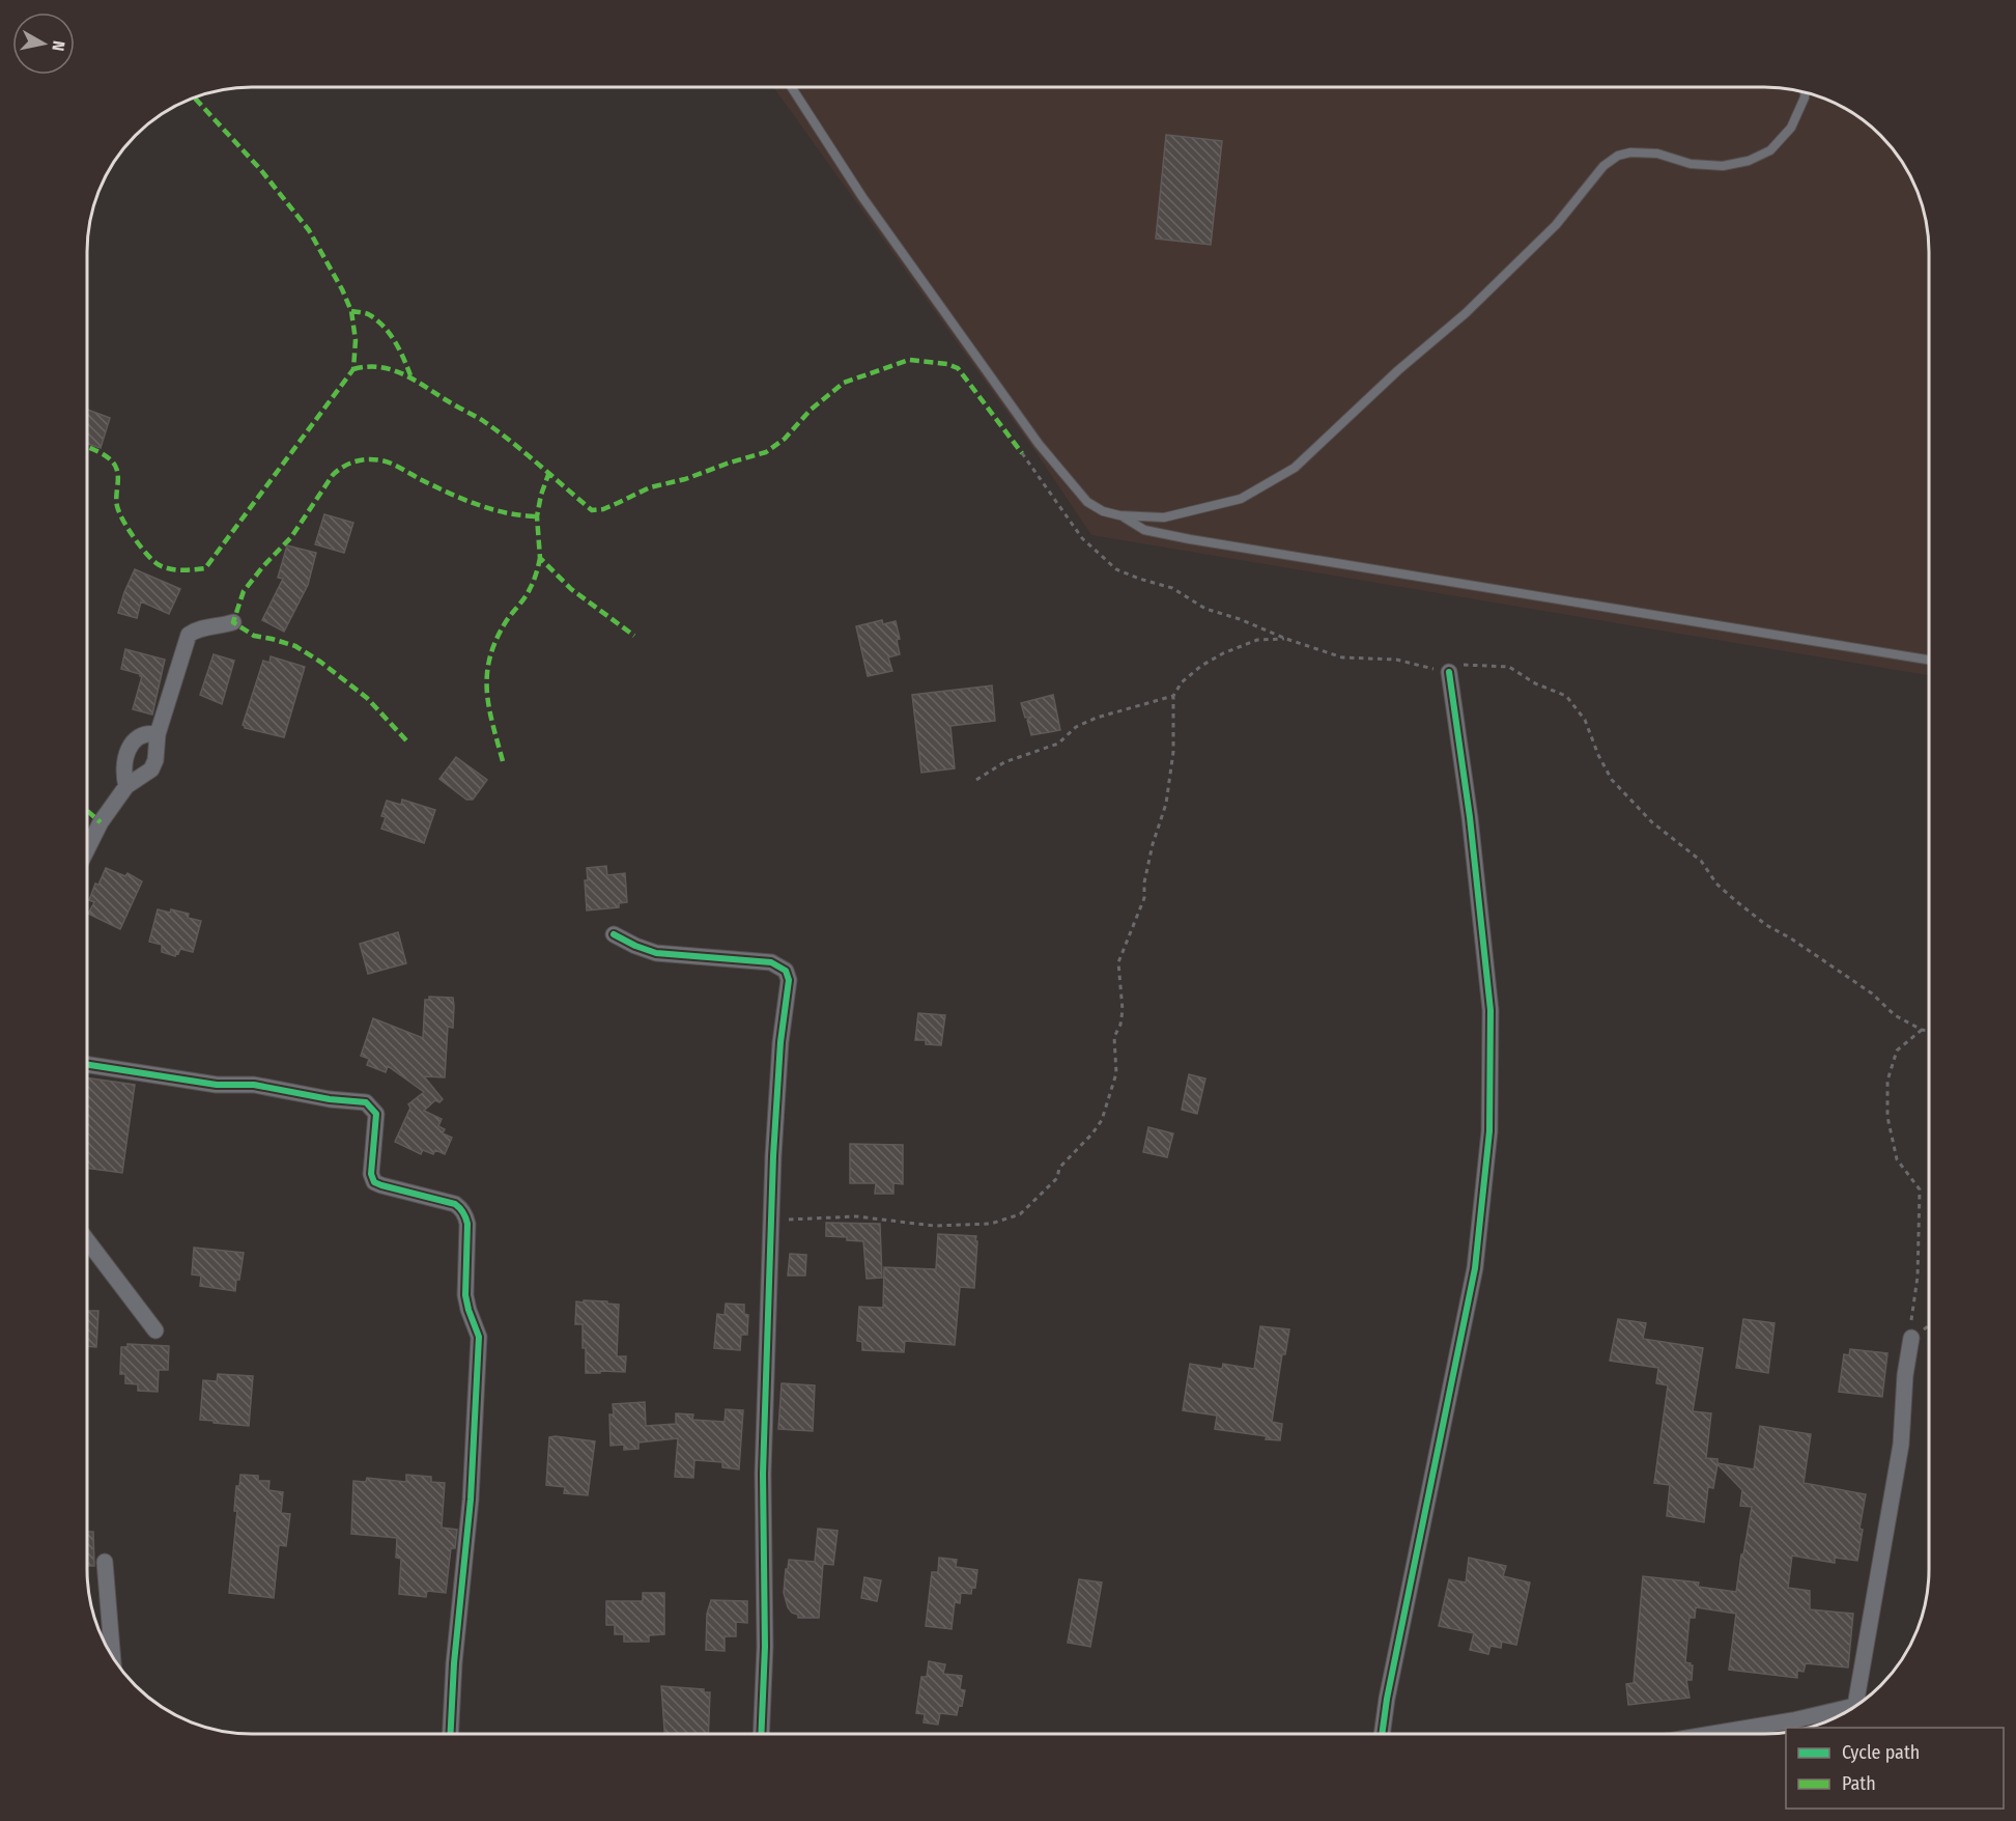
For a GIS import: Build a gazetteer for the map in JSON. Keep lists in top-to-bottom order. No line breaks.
{"legend":["Cycle path","Path"],"north":"right"}
